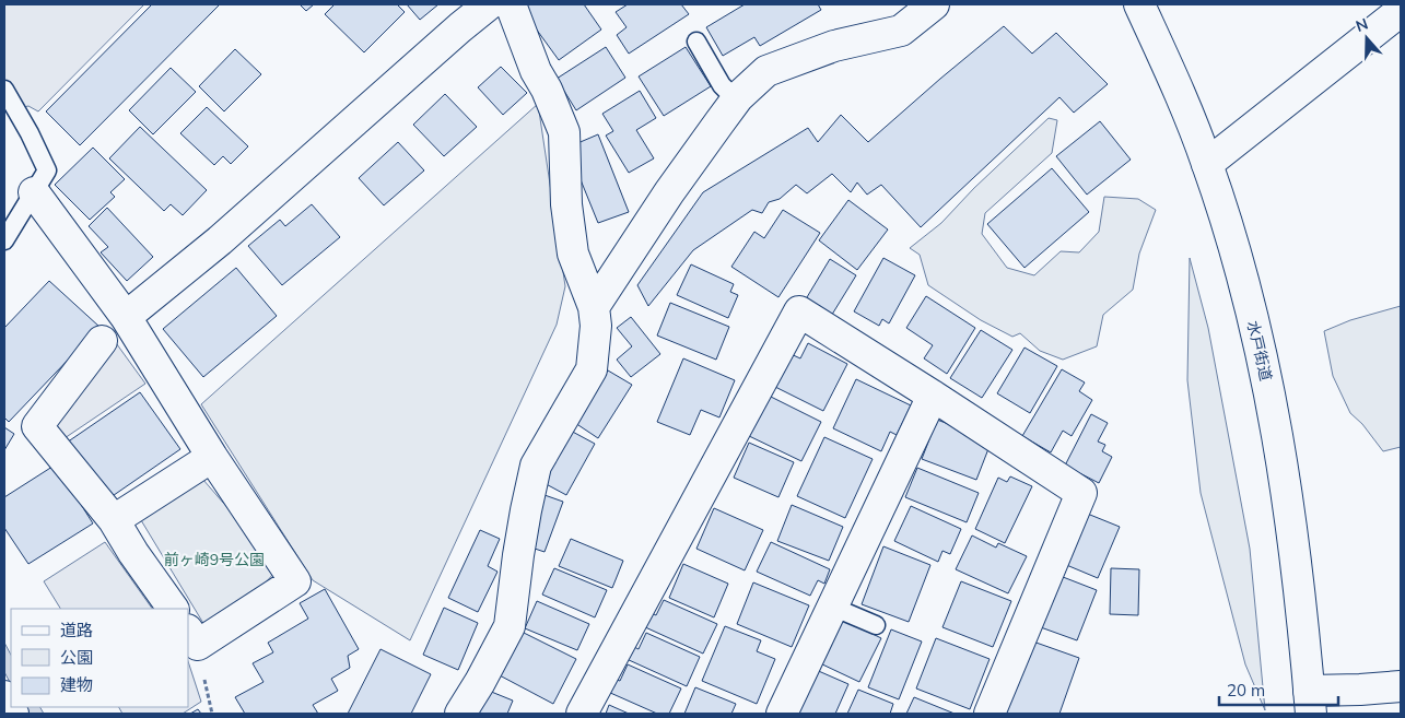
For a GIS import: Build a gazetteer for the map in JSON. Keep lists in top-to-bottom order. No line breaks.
{"streets":{"main road":["水戸街道"]},"parks":["前ヶ崎9号公園"],"legend":["道路","公園","建物"],"scale_bar":"20 m","north":"top"}
